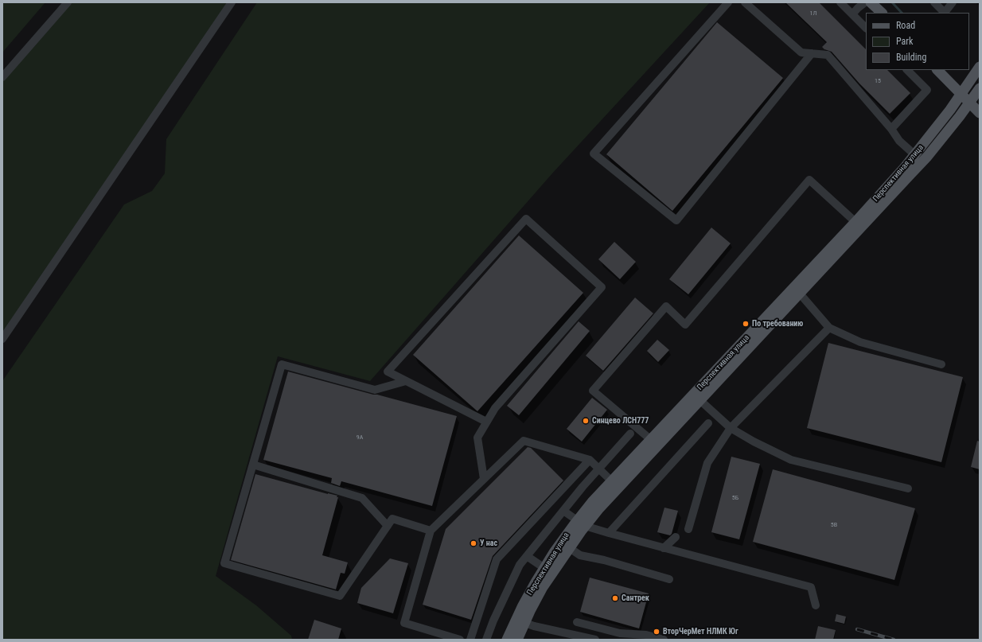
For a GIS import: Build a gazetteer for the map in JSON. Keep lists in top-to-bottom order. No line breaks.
{"streets":{"main road":["Перспективная улица"]},"places":["По требованию","Синцево ЛСН777","У нас","Сантрек","ВторЧерМет НЛМК Юг"],"house_numbers":["1Л","15","9А","5Б","5В"],"legend":["Road","Park","Building"]}
